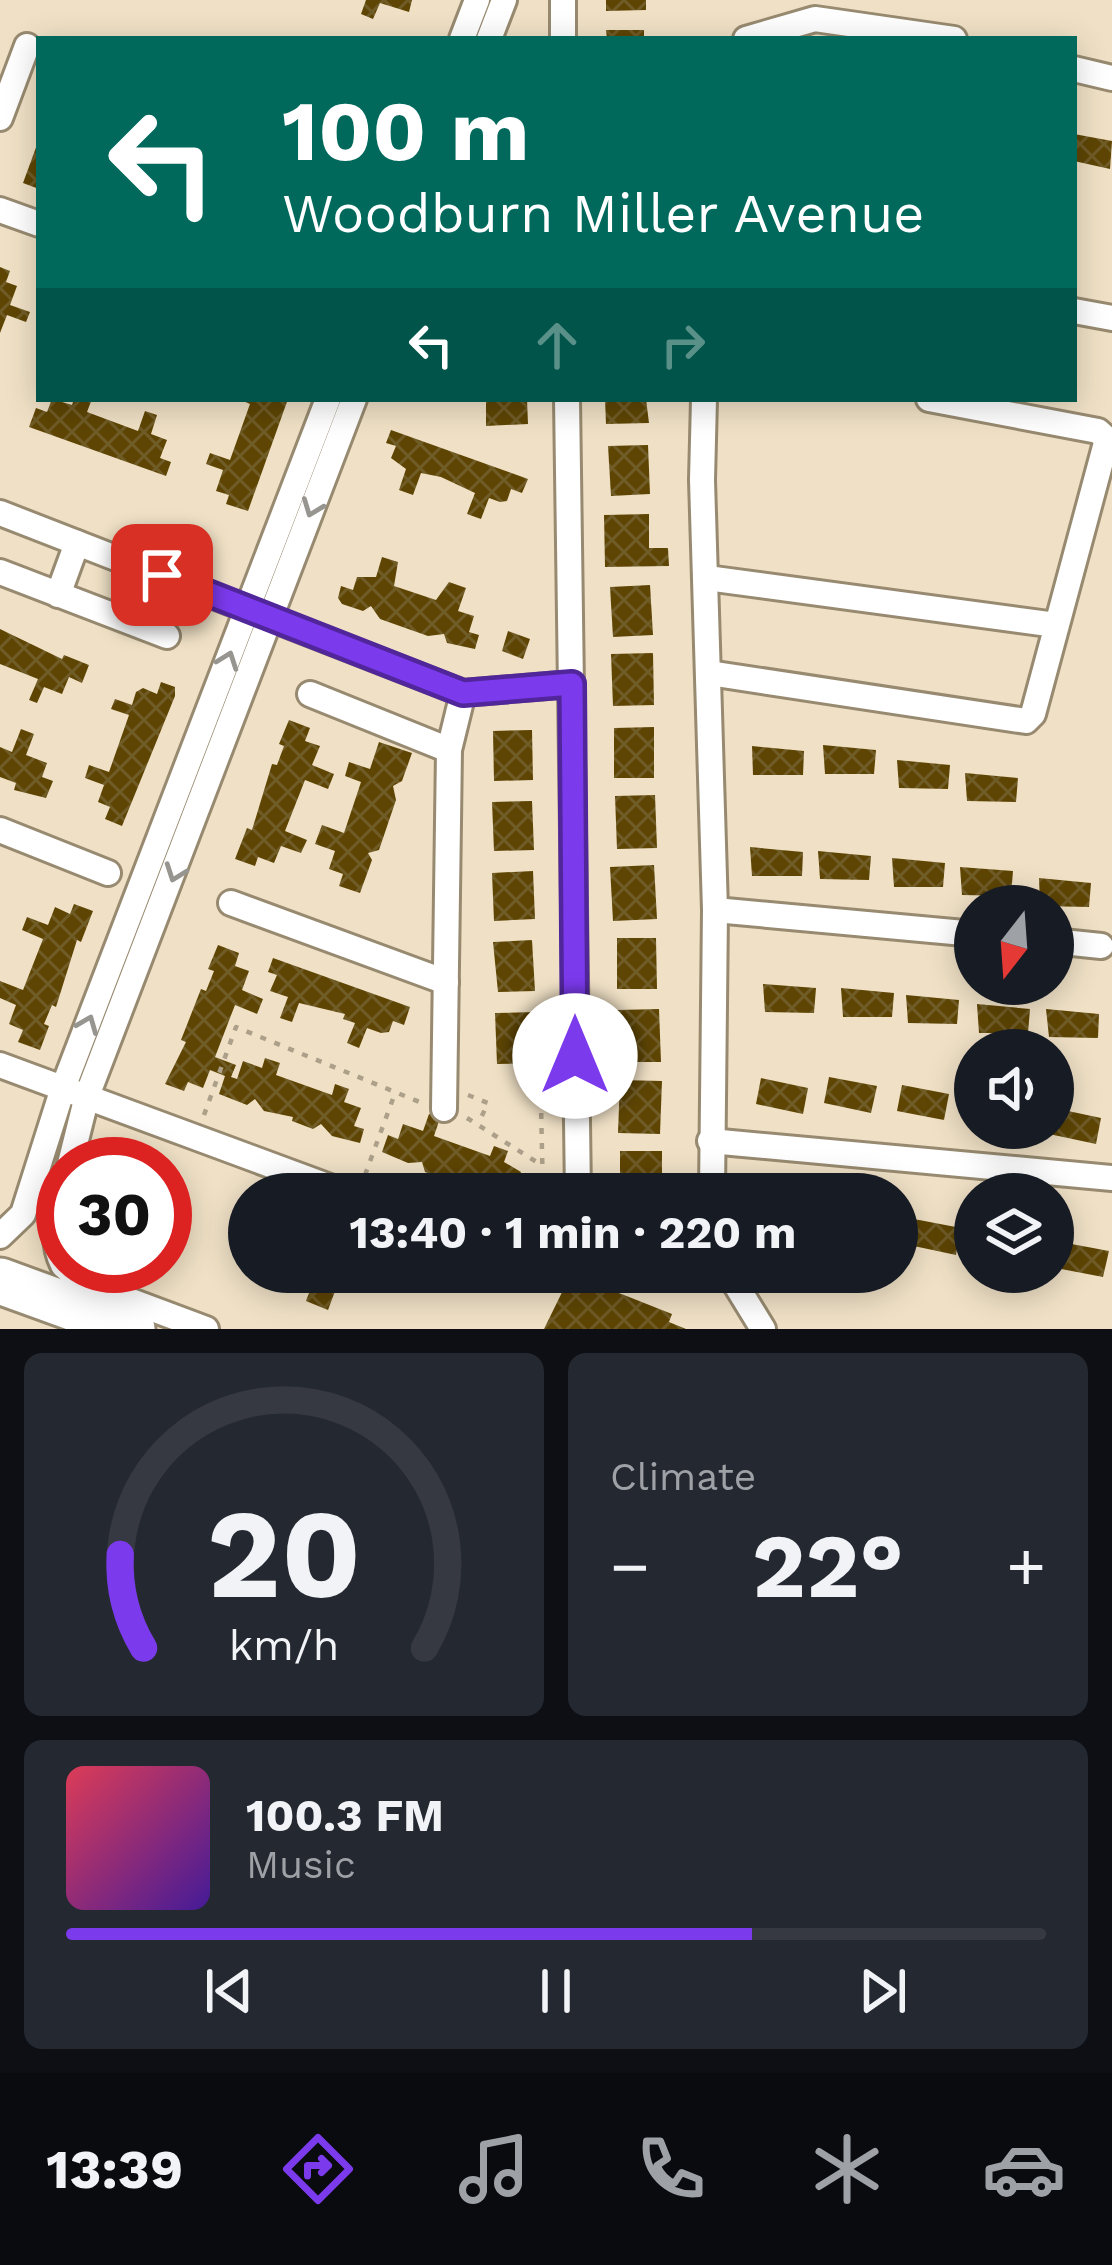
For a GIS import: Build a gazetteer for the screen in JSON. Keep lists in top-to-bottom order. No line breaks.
{"north":"bottom","page":{"turn":["100 m","Woodburn Miller Avenue"],"limit":"30","trip":"13:40 · 1 min · 220 m","tile":"Climate","heat":["−","22°","+"],"song":["100.3 FM","Music"],"tabs":"13:39","gauge":["20","km/h"]}}
